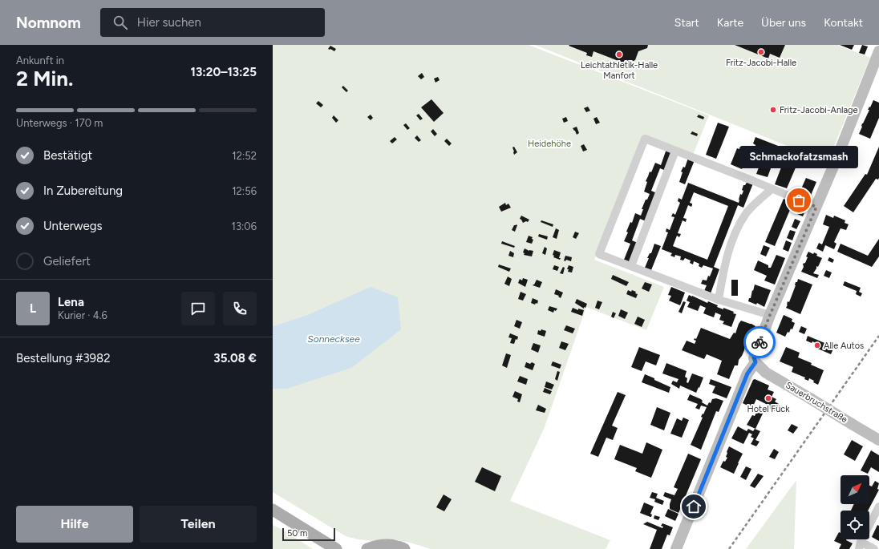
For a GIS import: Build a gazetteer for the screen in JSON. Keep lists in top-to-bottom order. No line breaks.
{"streets":{"street":["Sauerbruchstraße"]},"water":["Sonnecksee"],"parks":["Heidehöhe"],"places":["Fritz-Jacobi-Halle","Leichtathletik-Halle Manfort","Fritz-Jacobi-Anlage","Schmackofatzsmash","Alle Autos","Hotel Fück"],"scale_bar":"50 m","north":"top right","page":{"header":"Nomnom","search":"Hier suchen","nav":["Start","Karte","Über uns","Kontakt"],"heading":["2 Min.","Ankunft in","13:20–13:25"],"panel":["Lena","Kurier · 4.6","Bestellung #3982","35.08 €"],"bar":"Unterwegs · 170 m","list":[["Bestätigt","12:52"],["In Zubereitung","12:56"],["Unterwegs","13:06"],"Geliefert"],"bubble":"Schmackofatzsmash","round":"L","buttons":["Hilfe","Teilen"],"scale":"50 m"}}
